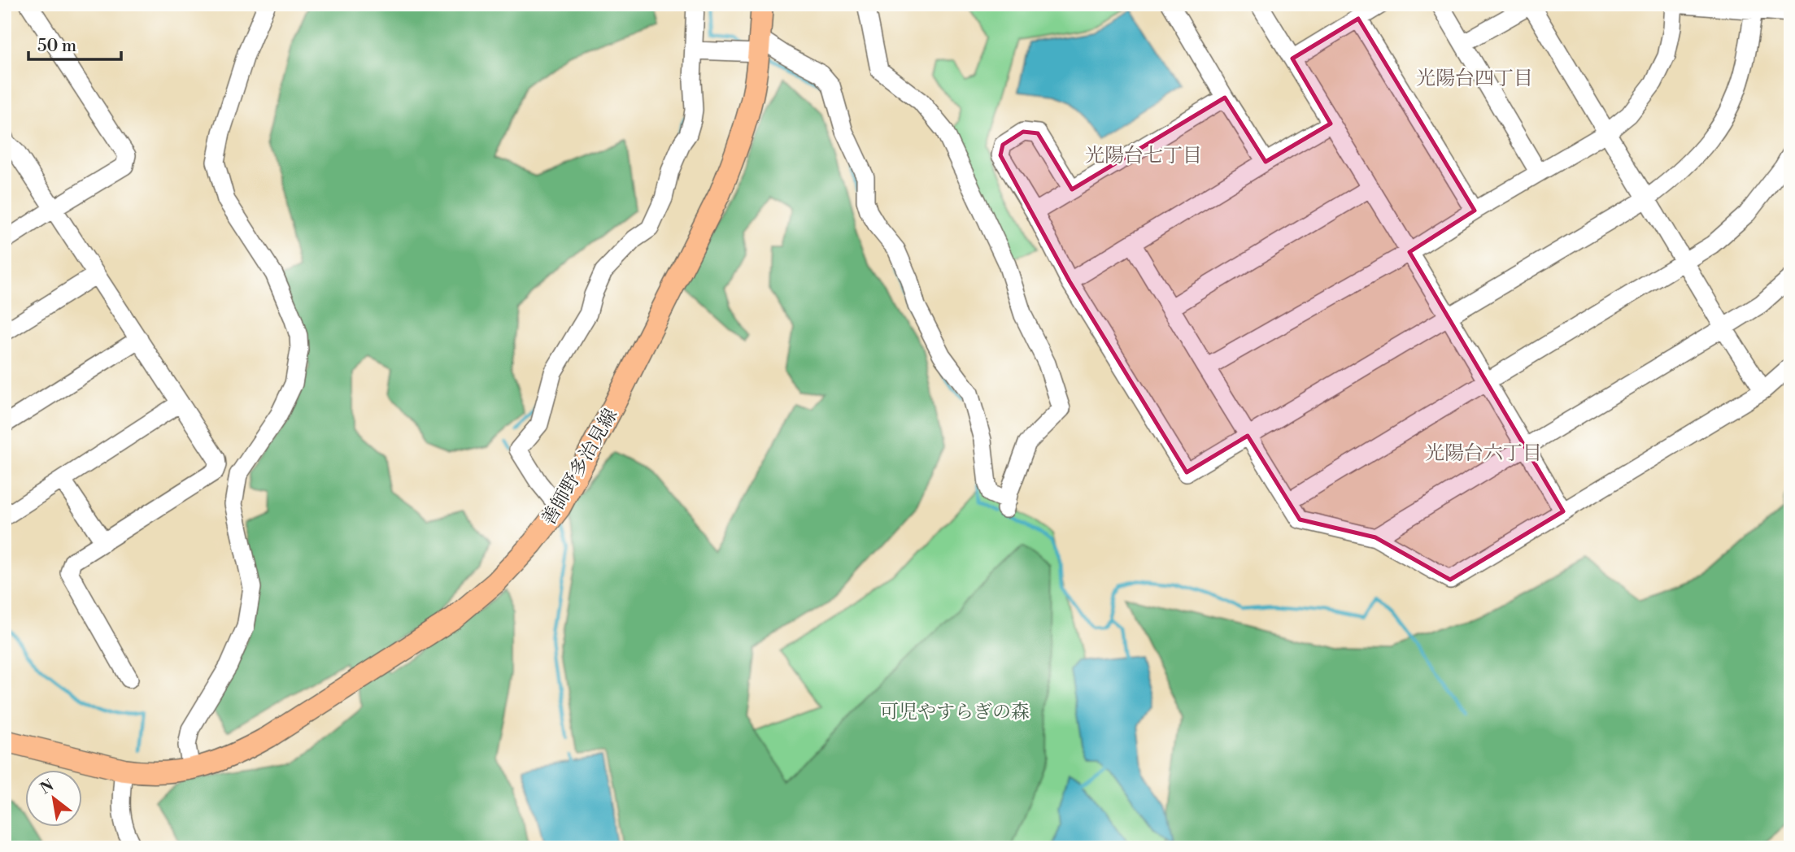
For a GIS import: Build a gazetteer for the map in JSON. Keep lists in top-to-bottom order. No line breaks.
{"streets":{"main road":["善師野多治見線"]},"districts":["光陽台四丁目","光陽台七丁目","光陽台六丁目"],"parks":["可児やすらぎの森"],"scale_bar":"50 m","north":"top left"}
